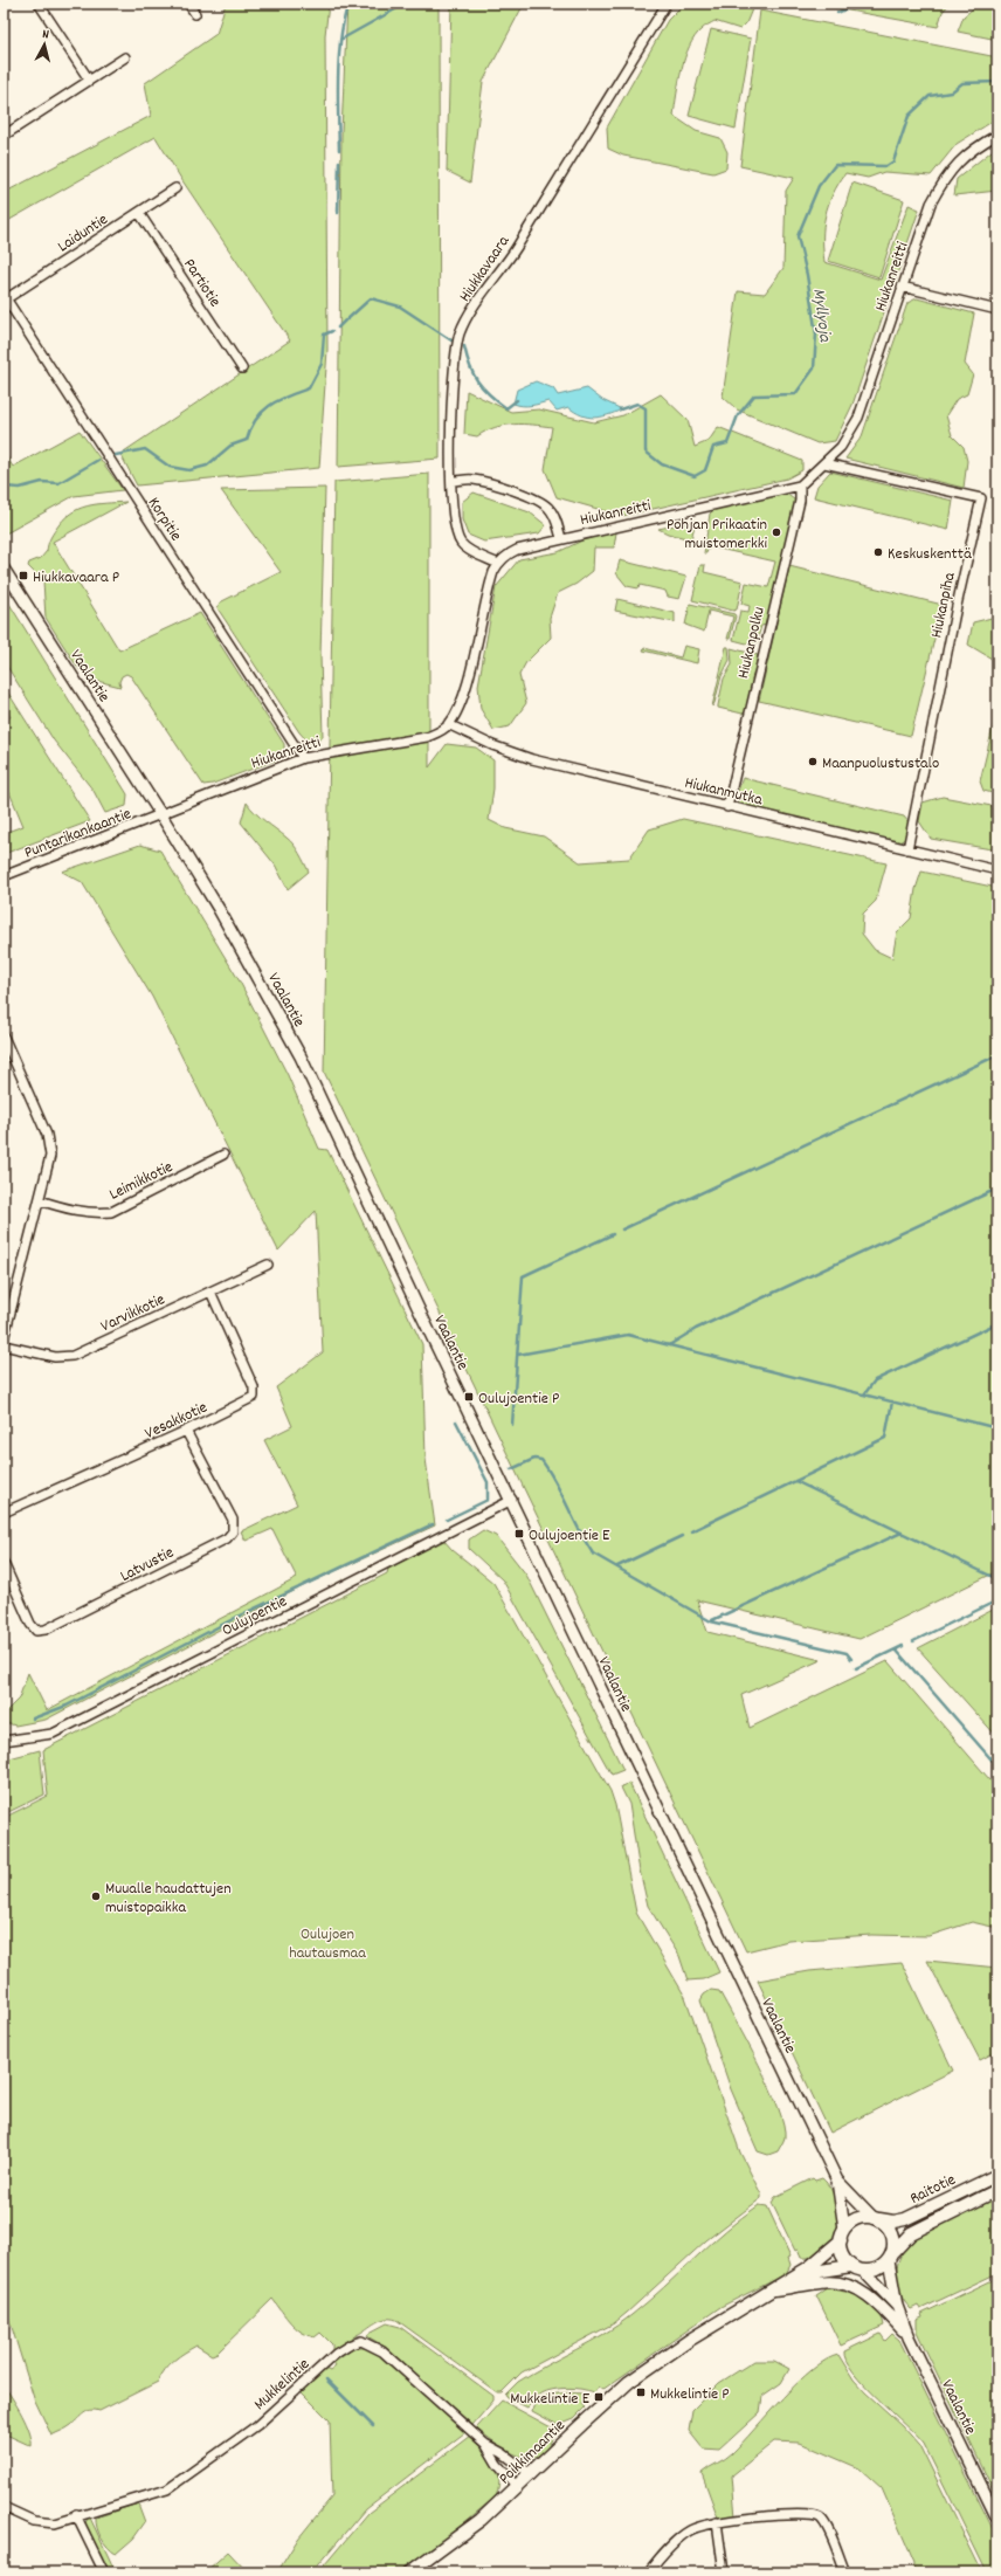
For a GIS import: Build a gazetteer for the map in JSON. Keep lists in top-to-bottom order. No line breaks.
{"streets":{"main road":["Raitotie","Poikkimaantie"],"street":["Laiduntie","Hiukkavaara","Hiukanreitti","Partiotie","Korpitie","Hiukanpiha","Hiukanpolku","Vaalantie","Hiukanmutka","Puntarikankaantie","Leimikkotie","Varvikkotie","Vesakkotie","Latvustie","Oulujoentie","Mukkelintie"]},"crossings":[["Laiduntie","Partiotie"],["Laiduntie","Korpitie"],["Hiukkavaara","Hiukanreitti"],["Hiukanreitti","Korpitie"],["Hiukanreitti","Hiukanpiha"],["Hiukanreitti","Hiukanpolku"],["Hiukanreitti","Vaalantie"],["Hiukanreitti","Hiukanmutka"],["Hiukanreitti","Puntarikankaantie"],["Hiukanpiha","Hiukanmutka"],["Hiukanpolku","Hiukanmutka"],["Vaalantie","Puntarikankaantie"],["Vaalantie","Oulujoentie"],["Vaalantie","Raitotie"],["Vaalantie","Poikkimaantie"],["Varvikkotie","Vesakkotie"],["Vesakkotie","Latvustie"],["Raitotie","Poikkimaantie"],["Mukkelintie","Poikkimaantie"]],"water":["Myllyoja"],"parks":["Oulujoen hautausmaa"],"places":{"other":["Pohjan Prikaatin muistomerkki","Keskuskenttä","Maanpuolustustalo","Muualle haudattujen muistopaikka"],"transit":["Hiukkavaara P","Oulujoentie P","Oulujoentie E","Mukkelintie P","Mukkelintie E"]},"north":"top"}
